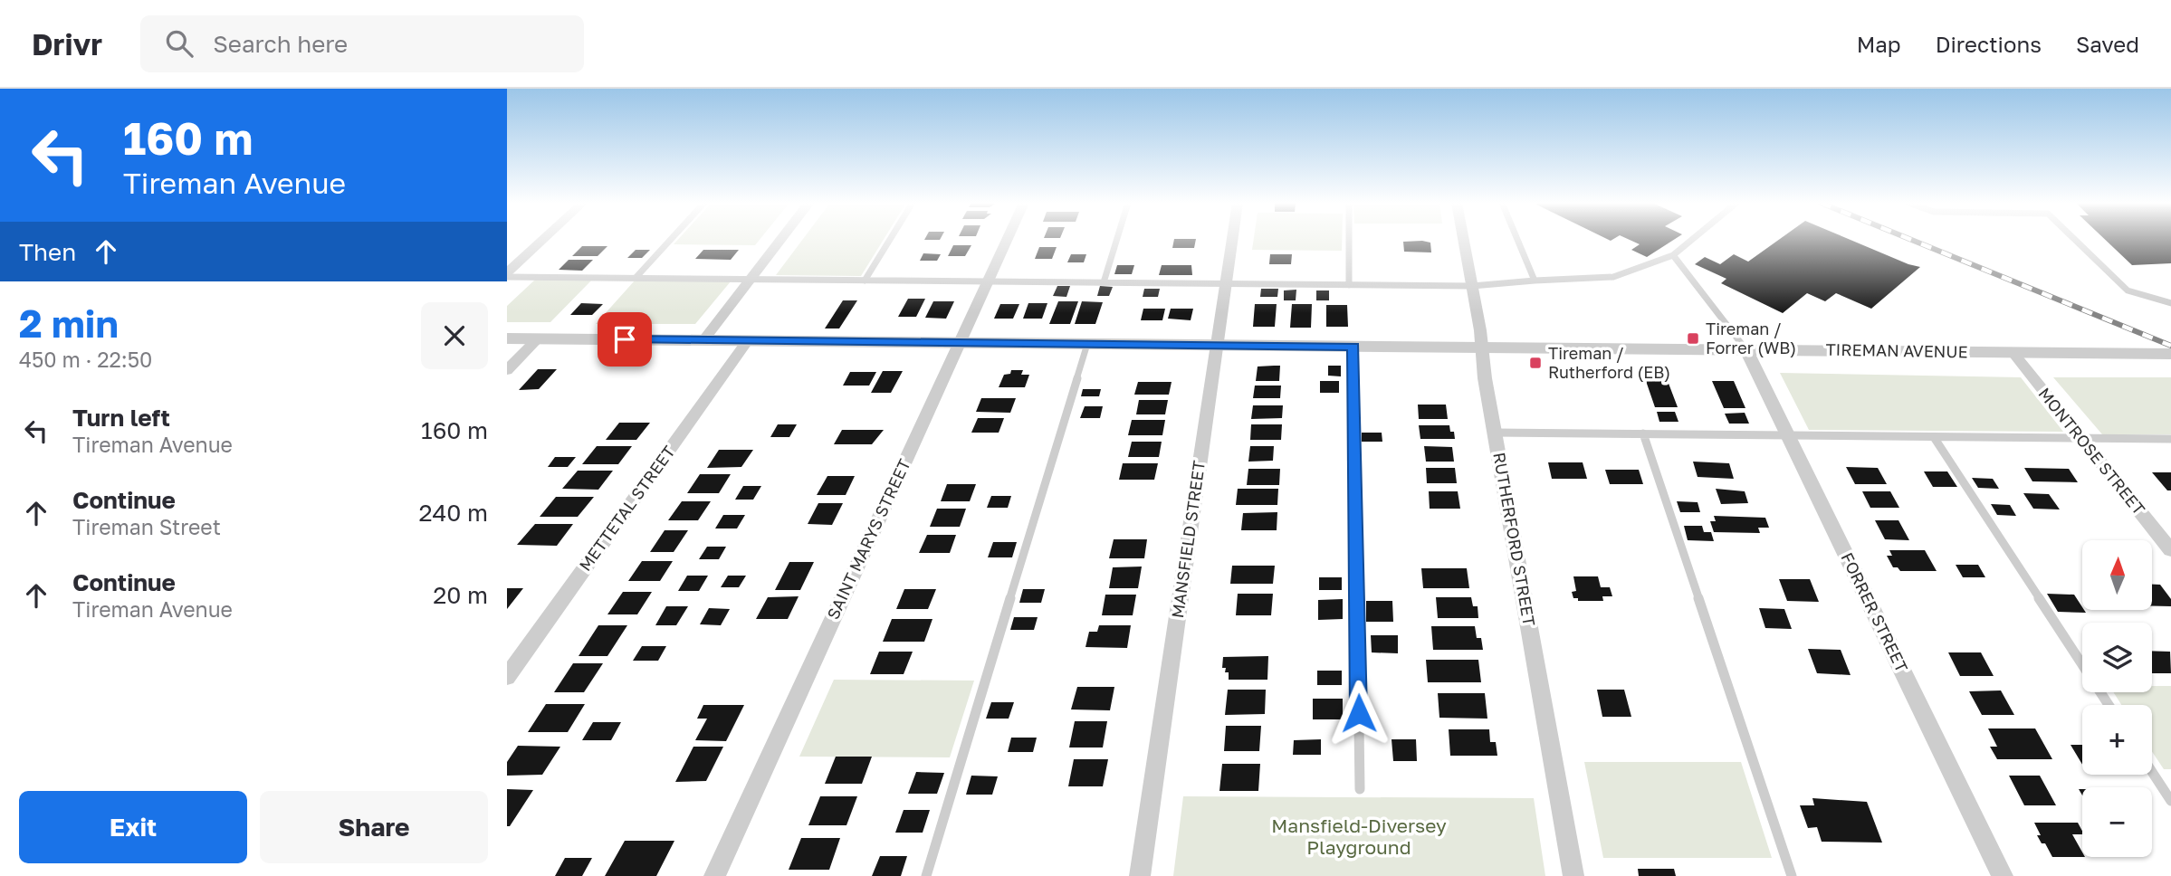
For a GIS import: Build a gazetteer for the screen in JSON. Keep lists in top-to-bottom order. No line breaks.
{"streets":{"street":["TIREMAN AVENUE","MONTROSE STREET","METTETAL STREET","SAINT MARYS STREET","MANSFIELD STREET","RUTHERFORD STREET","FORRER STREET"]},"crossings":[["TIREMAN AVENUE","MONTROSE STREET"],["TIREMAN AVENUE","METTETAL STREET"],["TIREMAN AVENUE","SAINT MARYS STREET"],["TIREMAN AVENUE","MANSFIELD STREET"],["TIREMAN AVENUE","RUTHERFORD STREET"],["TIREMAN AVENUE","FORRER STREET"]],"parks":["Mansfield-Diversey Playground"],"places":{"transit":["Tireman / Forrer (WB)","Tireman / Rutherford (EB)"]},"north":"top","page":{"header":"Drivr","search":"Search here","nav":["Map","Directions","Saved"],"turn":["160 m","Tireman Avenue"],"then":"Then","heading":["2 min","450 m · 22:50"],"list":[{"name":"Turn left","note":"Tireman Avenue","value":"160 m"},{"name":"Continue","note":"Tireman Street","value":"240 m"},{"name":"Continue","note":"Tireman Avenue","value":"20 m"}],"map_buttons":["+","−"],"buttons":["Exit","Share"]}}
